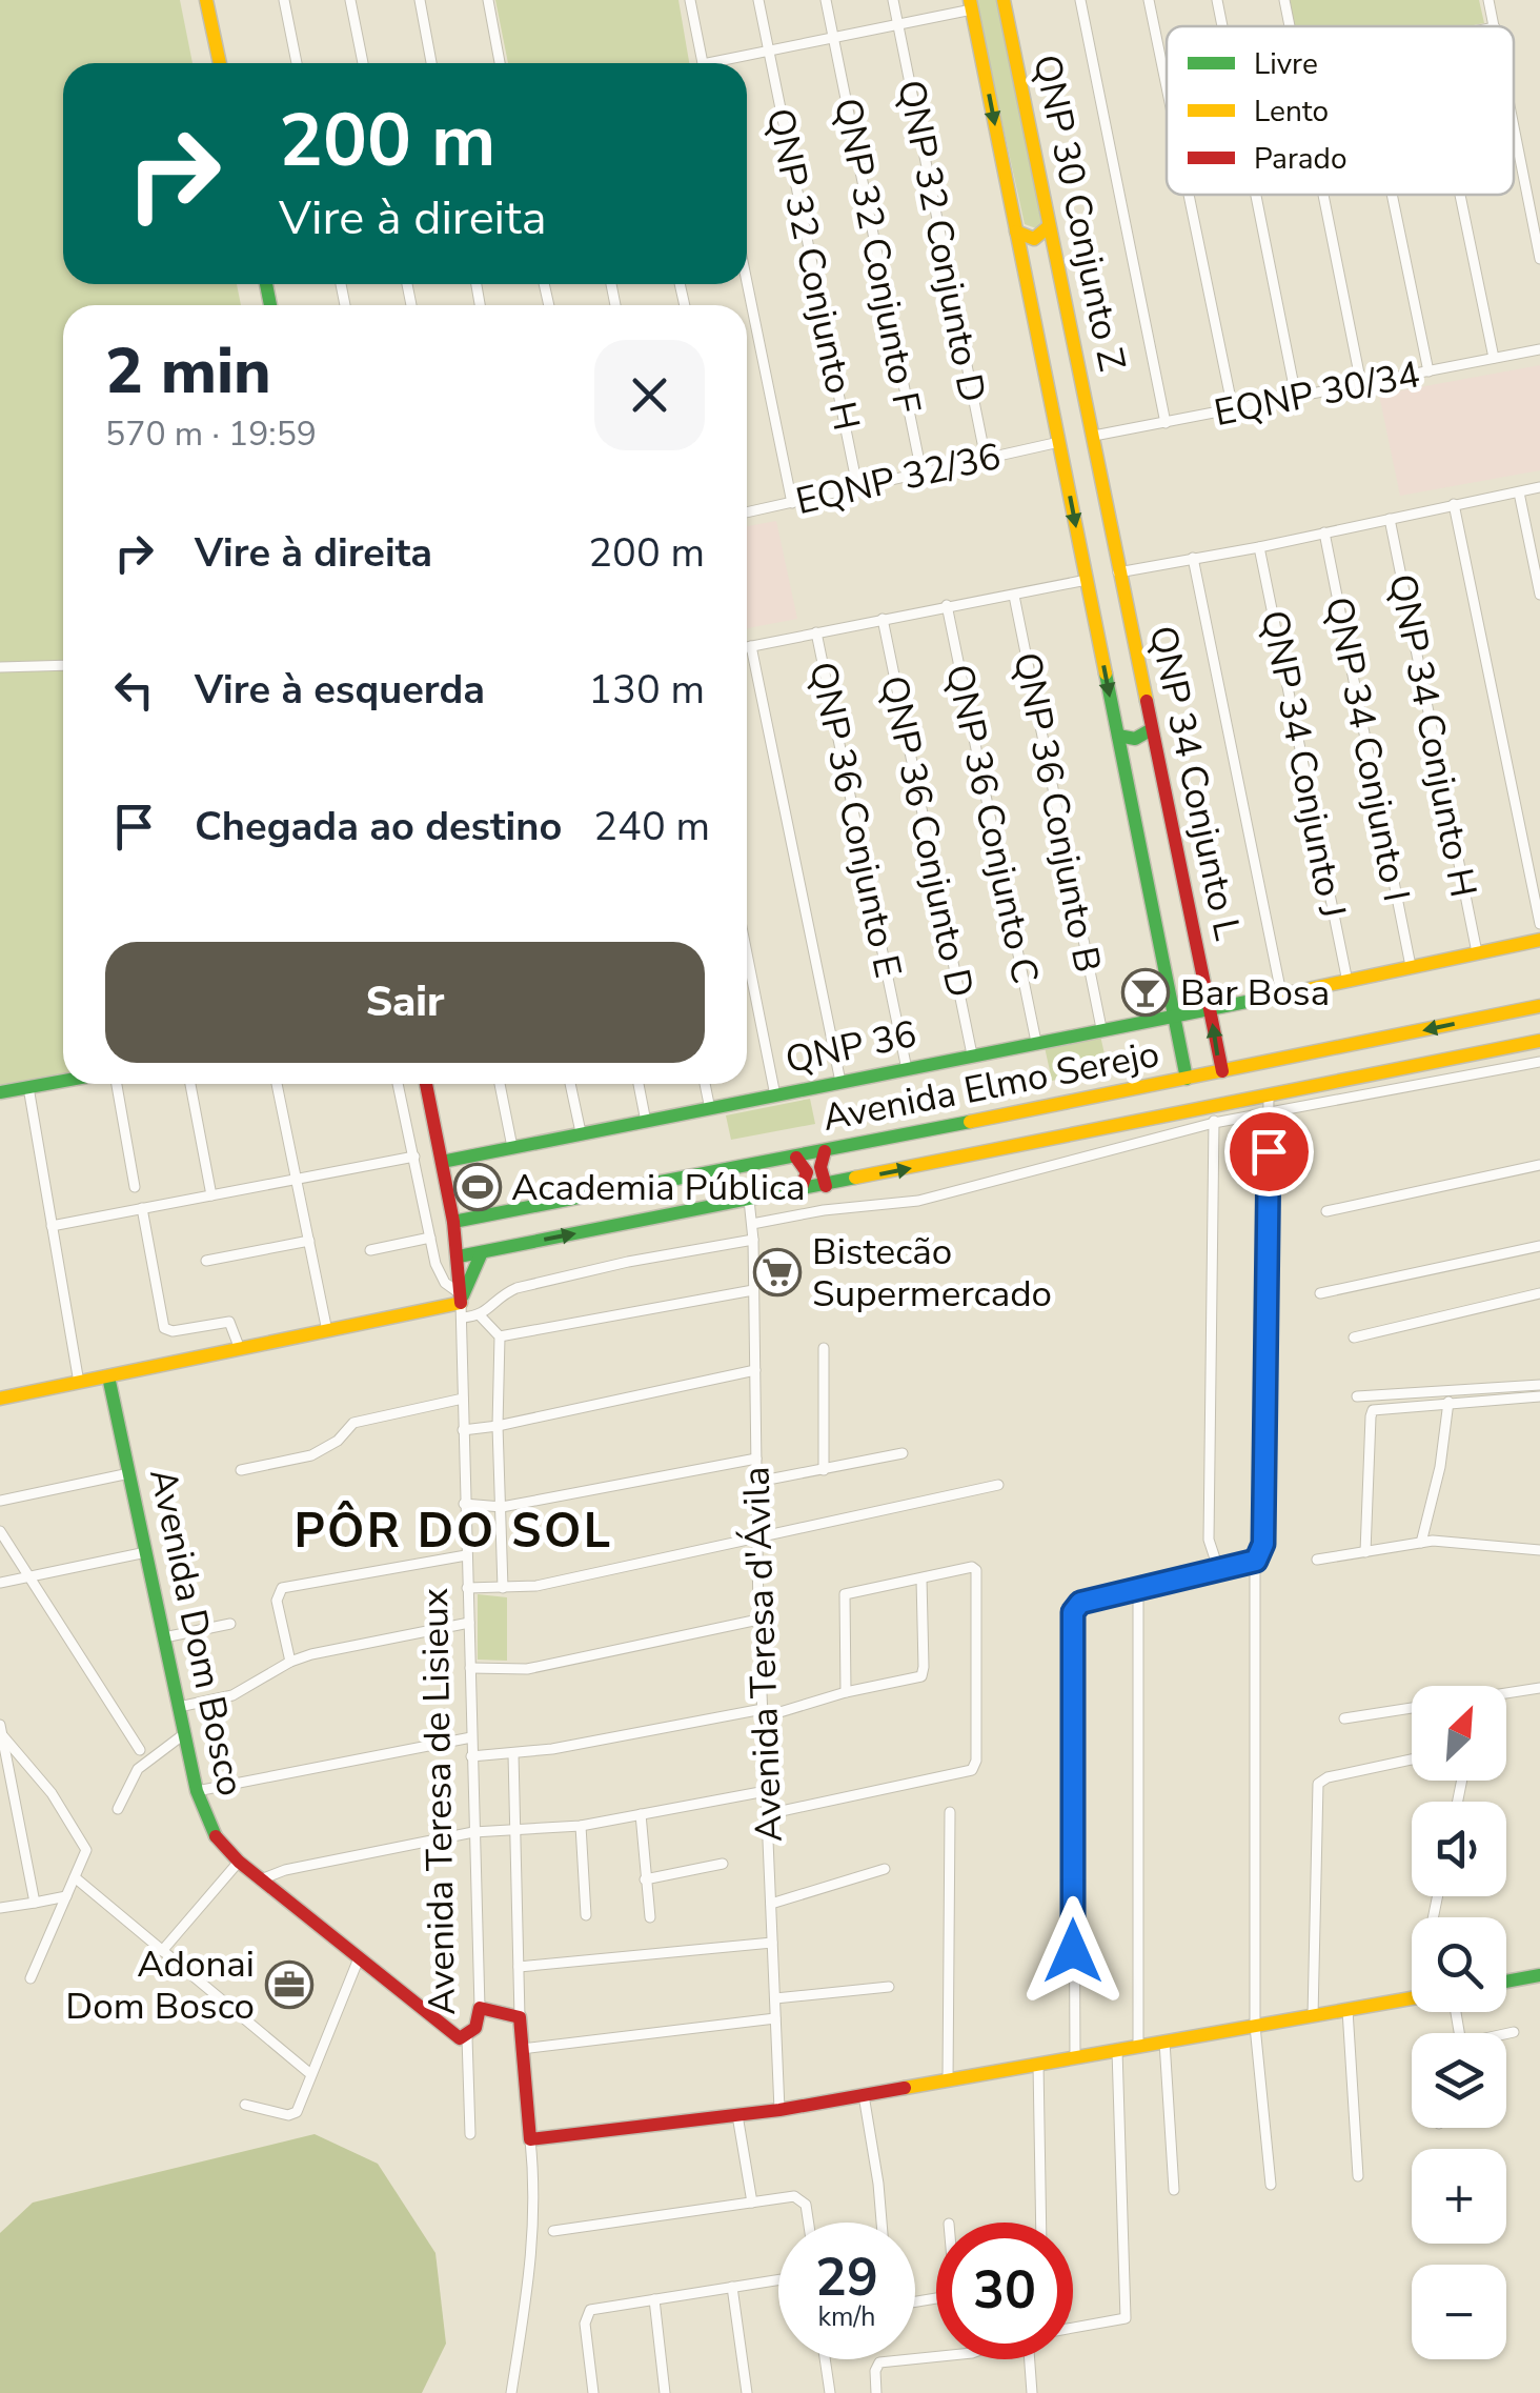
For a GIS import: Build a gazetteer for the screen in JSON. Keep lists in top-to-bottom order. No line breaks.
{"streets":{"street":["QNP 30 Conjunto Z","QNP 32 Conjunto D","QNP 32 Conjunto F","QNP 32 Conjunto H","EQNP 30/34","EQNP 32/36","QNP 34 Conjunto H","QNP 34 Conjunto I","QNP 34 Conjunto J","QNP 34 Conjunto L","QNP 36 Conjunto B","QNP 36 Conjunto E","QNP 36 Conjunto C","QNP 36 Conjunto D","QNP 36","Avenida Elmo Serejo","Avenida Dom Bosco","Avenida Teresa d'Ávila","Avenida Teresa de Lisieux"]},"crossings":[["QNP 30 Conjunto Z","EQNP 30/34"],["QNP 30 Conjunto Z","QNP 34 Conjunto L"],["QNP 32 Conjunto D","EQNP 32/36"],["QNP 32 Conjunto F","EQNP 32/36"],["QNP 32 Conjunto H","EQNP 32/36"],["QNP 34 Conjunto H","QNP 36"],["QNP 34 Conjunto I","QNP 36"],["QNP 34 Conjunto J","QNP 36"],["QNP 34 Conjunto L","QNP 36"],["QNP 34 Conjunto L","Avenida Elmo Serejo"],["QNP 36 Conjunto B","QNP 36"],["QNP 36 Conjunto E","QNP 36"],["QNP 36 Conjunto C","QNP 36"],["QNP 36 Conjunto D","QNP 36"],["Avenida Elmo Serejo","Avenida Teresa d'Ávila"],["Avenida Dom Bosco","Avenida Teresa de Lisieux"]],"districts":["PÔR DO SOL"],"places":{"bar":["Bar Bosa"],"sports":["Academia Pública"],"supermarket":["Bistecão Supermercado"],"office":["Adonai Dom Bosco"]},"legend":["Livre","Lento","Parado"],"north":"top right","page":{"turn":["200 m","Vire à direita"],"heading":["2 min","570 m · 19:59"],"list":[{"name":"Vire à direita","value":"200 m"},{"name":"Vire à esquerda","value":"130 m"},{"name":"Chegada ao destino","value":"240 m"}],"buttons":"Sair","map_buttons":["+","−"],"speed":"29 km/h","limit":"30"}}
